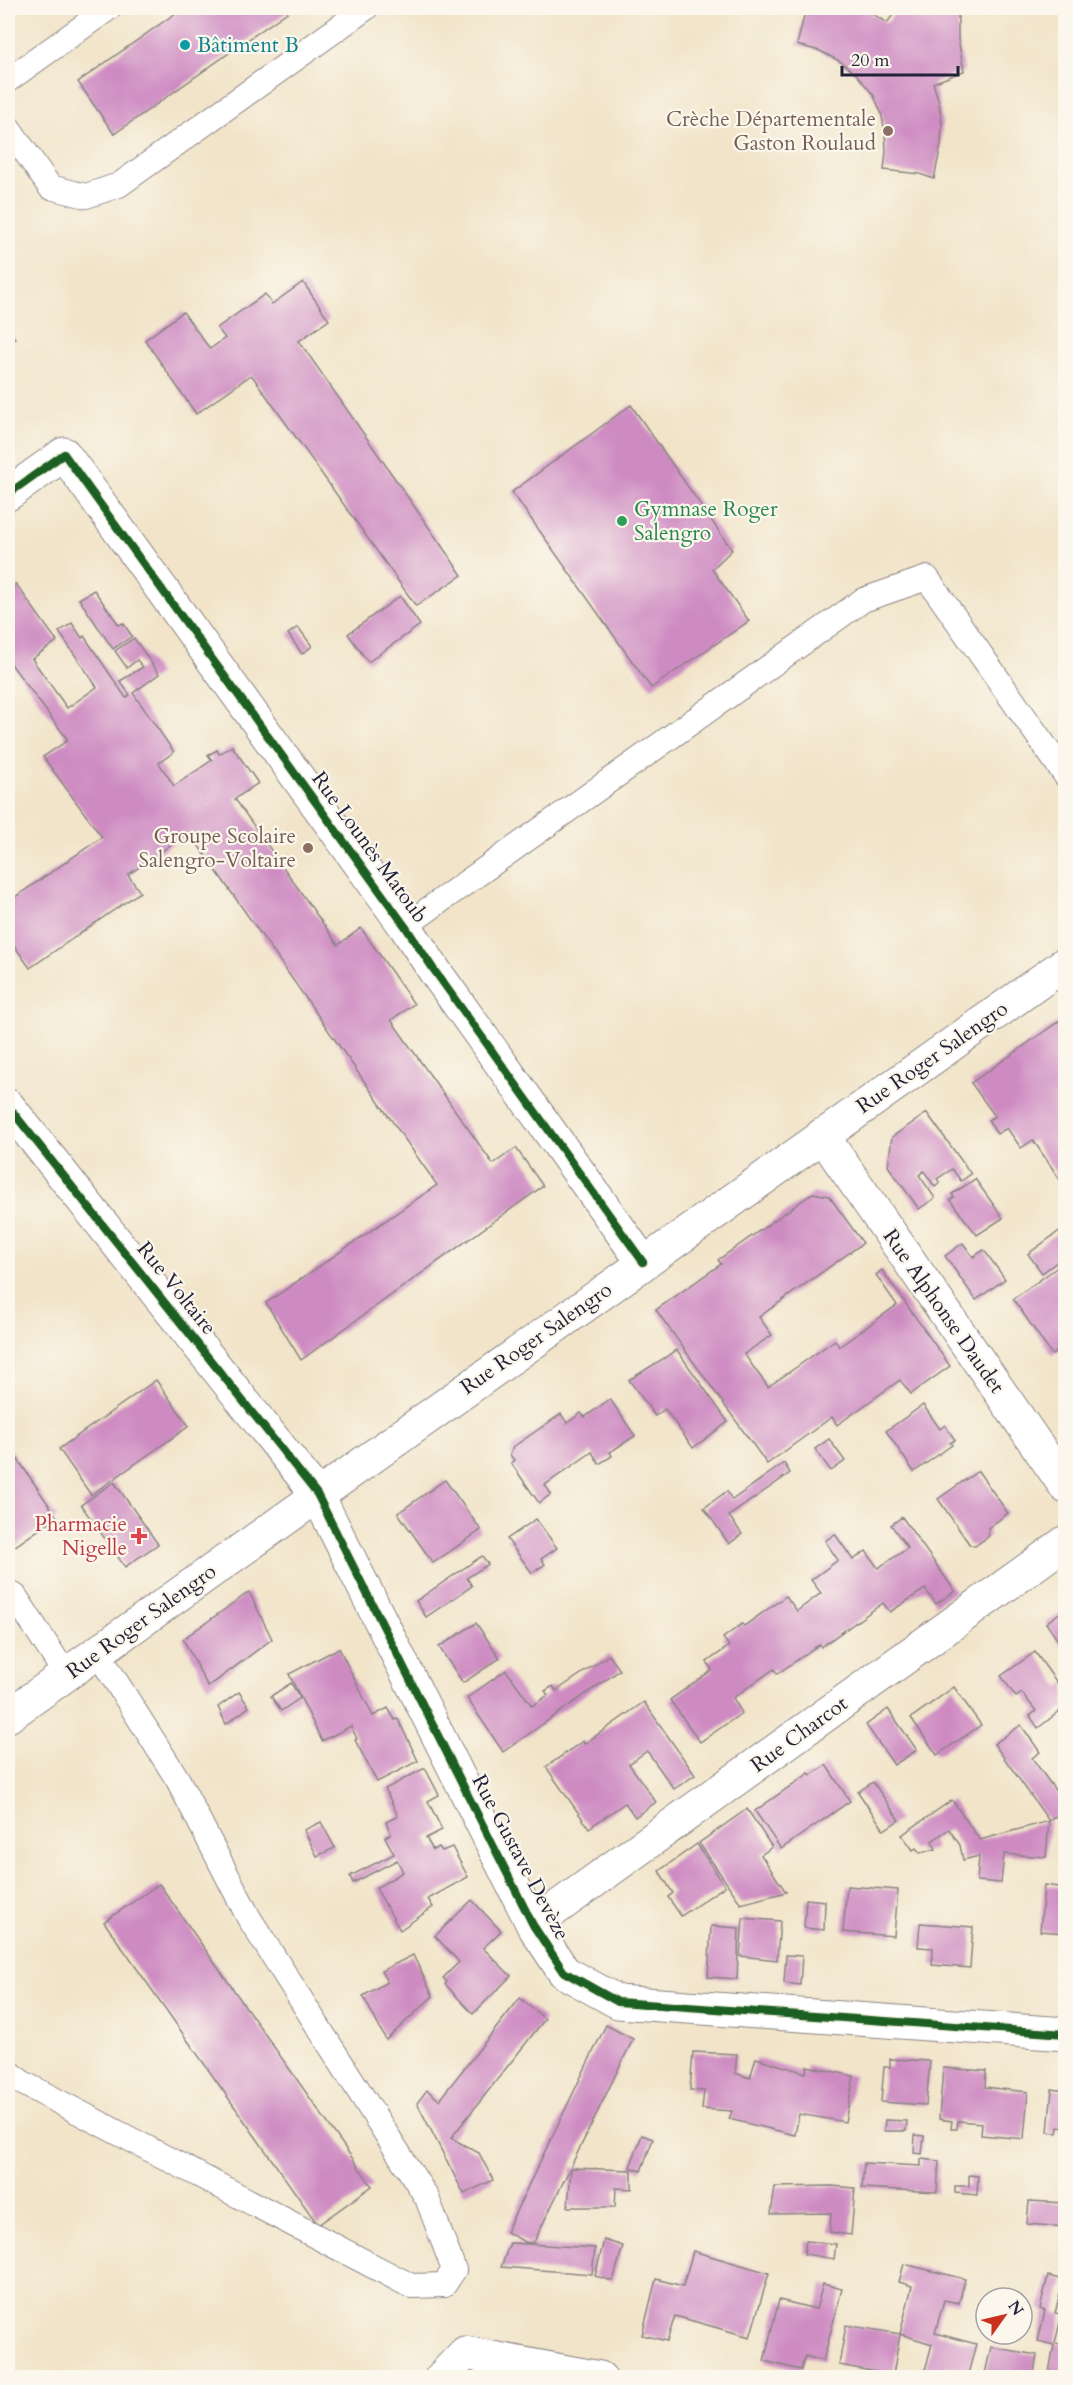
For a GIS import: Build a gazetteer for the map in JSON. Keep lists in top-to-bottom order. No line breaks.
{"streets":{"street":["Rue Lounès Matoub","Rue Roger Salengro","Rue Voltaire","Rue Alphonse Daudet","Rue Charcot","Rue Gustave Devèze"]},"crossings":[["Rue Lounès Matoub","Rue Roger Salengro"],["Rue Roger Salengro","Rue Voltaire"],["Rue Roger Salengro","Rue Alphonse Daudet"],["Rue Roger Salengro","Rue Gustave Devèze"],["Rue Voltaire","Rue Gustave Devèze"],["Rue Charcot","Rue Gustave Devèze"]],"places":{"other":["Bâtiment B","Crèche Départementale Gaston Roulaud","Gymnase Roger Salengro","Groupe Scolaire Salengro-Voltaire"],"health":["Pharmacie Nigelle"]},"scale_bar":"20 m","north":"top right"}
